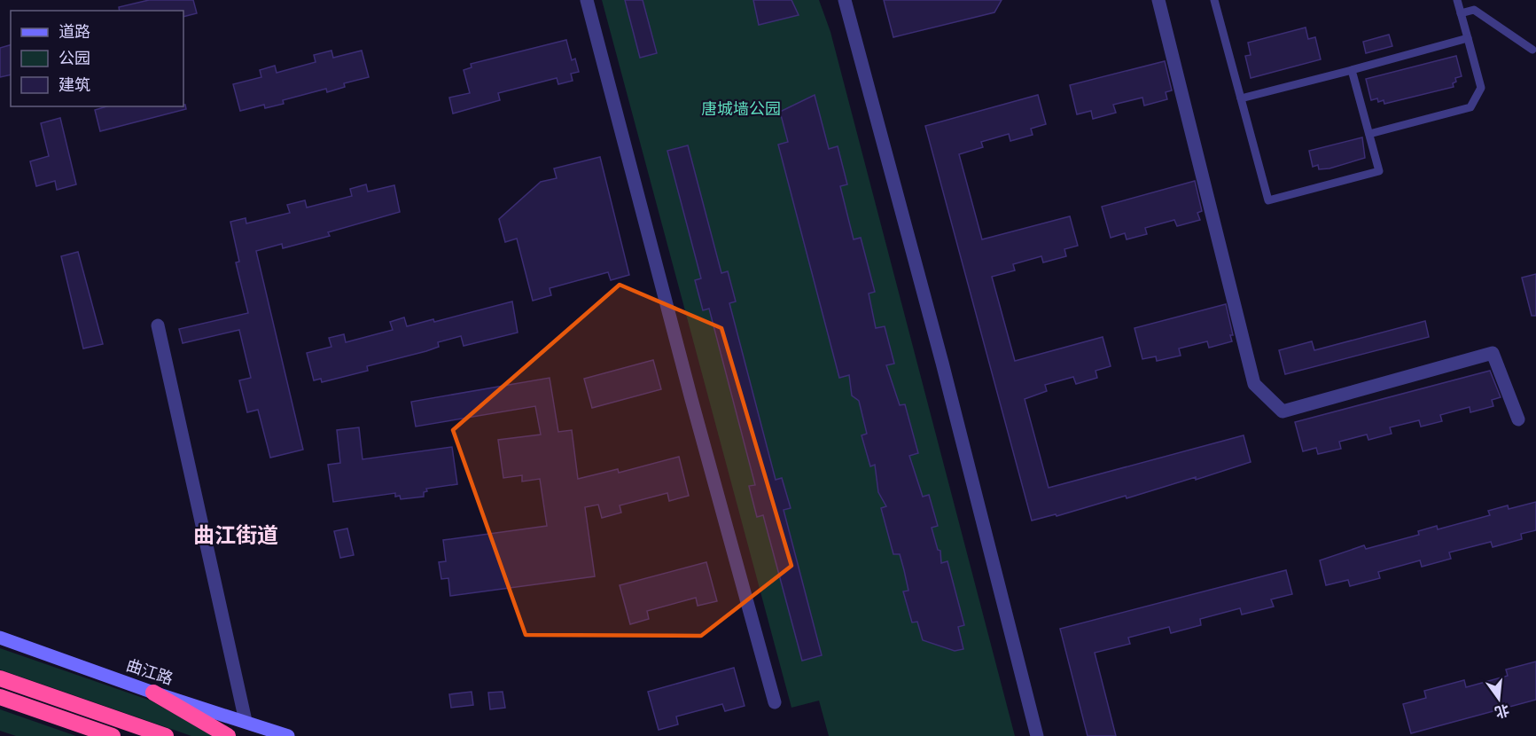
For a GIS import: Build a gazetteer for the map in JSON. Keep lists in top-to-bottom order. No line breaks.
{"streets":{"main road":["曲江路"]},"districts":["曲江街道"],"parks":["唐城墙公园"],"legend":["道路","公园","建筑"],"north":"bottom"}
